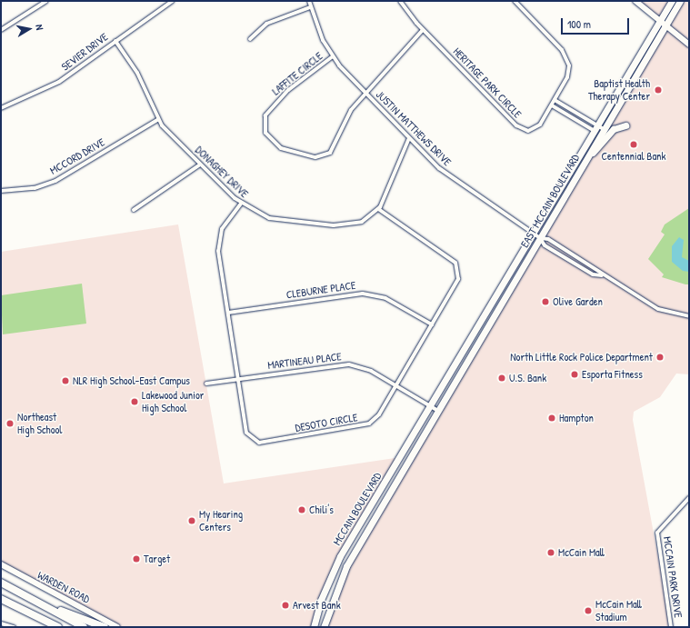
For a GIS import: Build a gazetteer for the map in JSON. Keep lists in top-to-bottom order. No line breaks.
{"streets":{"main road":["EAST MCCAIN BOULEVARD","MCCAIN BOULEVARD"],"street":["SEVIER DRIVE","LAFFITE CIRCLE","HERITAGE PARK CIRCLE","JUSTIN MATTHEWS DRIVE","MCCORD DRIVE","DONAGHEY DRIVE","CLEBURNE PLACE","MARTINEAU PLACE","DESOTO CIRCLE","MCCAIN PARK DRIVE","WARDEN ROAD"]},"crossings":[["SEVIER DRIVE","DONAGHEY DRIVE"],["LAFFITE CIRCLE","JUSTIN MATTHEWS DRIVE"],["JUSTIN MATTHEWS DRIVE","DONAGHEY DRIVE"],["JUSTIN MATTHEWS DRIVE","EAST MCCAIN BOULEVARD"],["MCCORD DRIVE","DONAGHEY DRIVE"],["DONAGHEY DRIVE","DESOTO CIRCLE"],["EAST MCCAIN BOULEVARD","MARTINEAU PLACE"],["EAST MCCAIN BOULEVARD","MCCAIN BOULEVARD"],["CLEBURNE PLACE","DESOTO CIRCLE"],["MARTINEAU PLACE","DESOTO CIRCLE"],["MARTINEAU PLACE","MCCAIN BOULEVARD"]],"places":["Baptist Health Therapy Center","Centennial Bank","Olive Garden","North Little Rock Police Department","Esporta Fitness","U.S. Bank","NLR High School-East Campus","Lakewood Junior High School","Hampton","Northeast High School","Chili's","My Hearing Centers","McCain Mall","Target","Arvest Bank","McCain Mall Stadium"],"scale_bar":"100 m","north":"right"}
